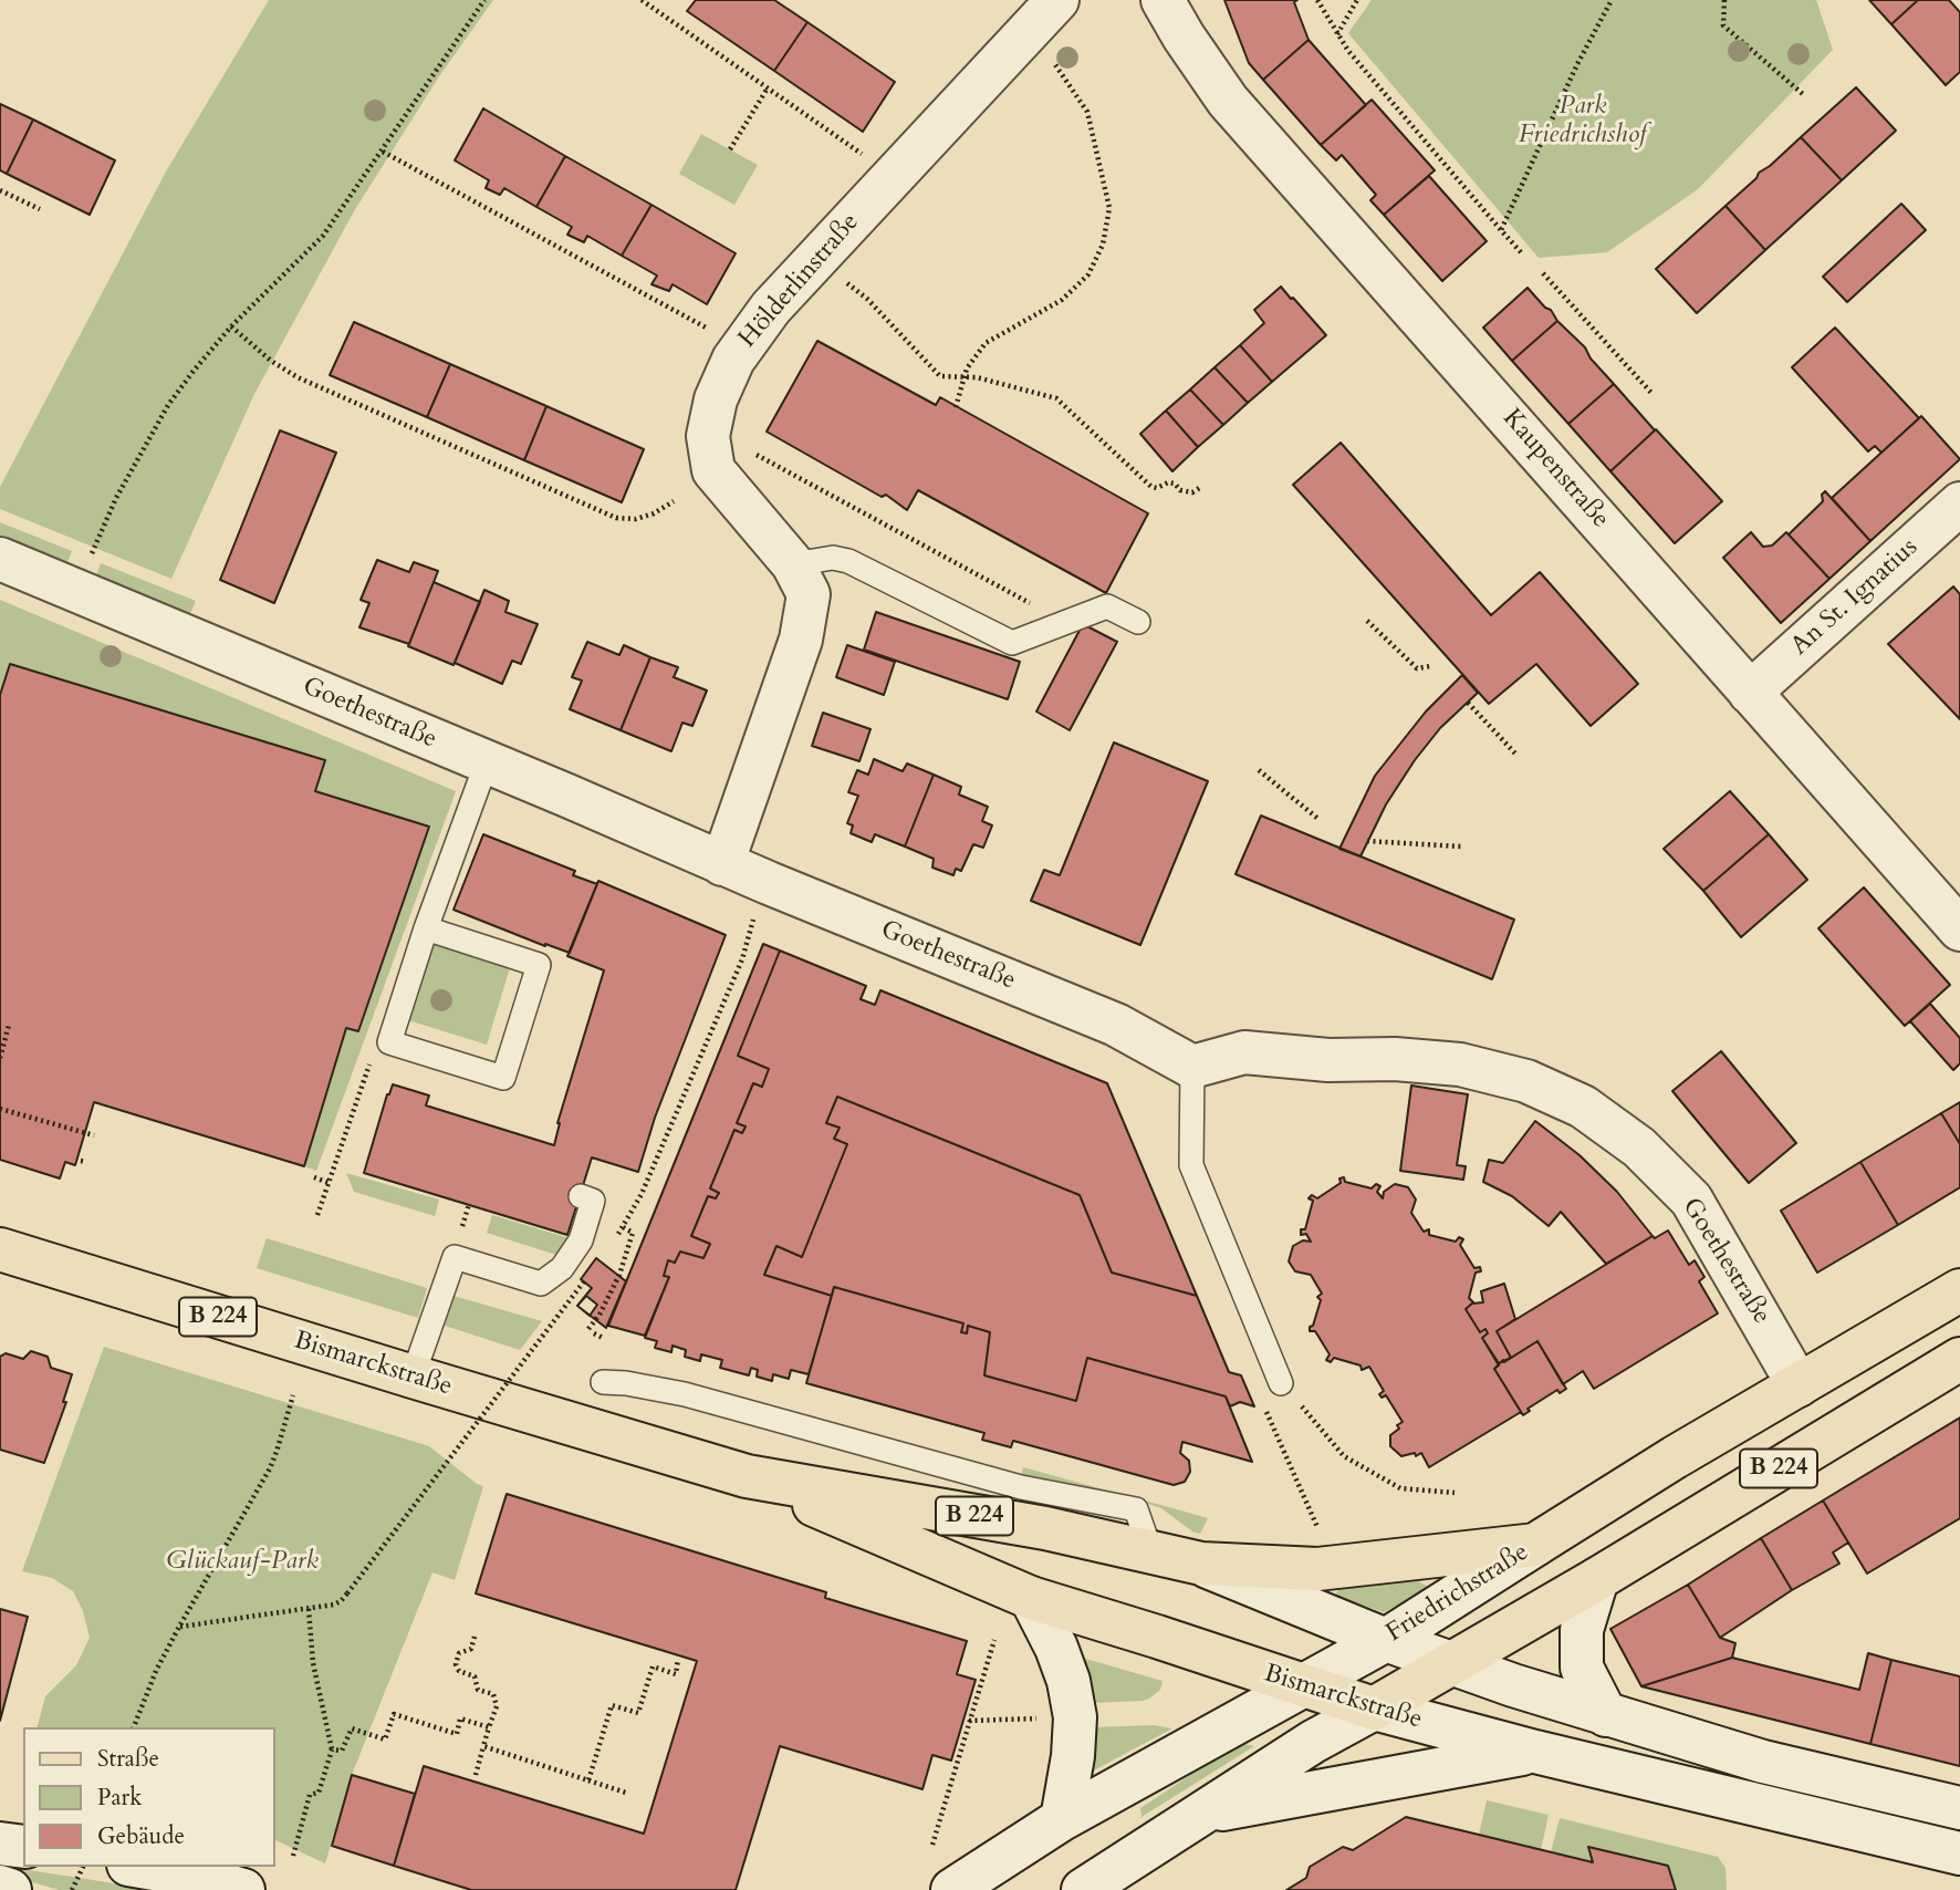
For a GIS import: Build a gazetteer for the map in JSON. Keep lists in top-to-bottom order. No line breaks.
{"streets":{"main road":["B 224","Bismarckstraße","Friedrichstraße"],"street":["Hölderlinstraße","Kaupenstraße","An St. Ignatius","Goethestraße"]},"crossings":[["Hölderlinstraße","Goethestraße"],["Kaupenstraße","An St. Ignatius"],["Goethestraße","Friedrichstraße"],["B 224","Bismarckstraße"],["Bismarckstraße","Friedrichstraße"]],"parks":["Park Friedrichshof","Glückauf-Park"],"legend":["Straße","Park","Gebäude"]}
